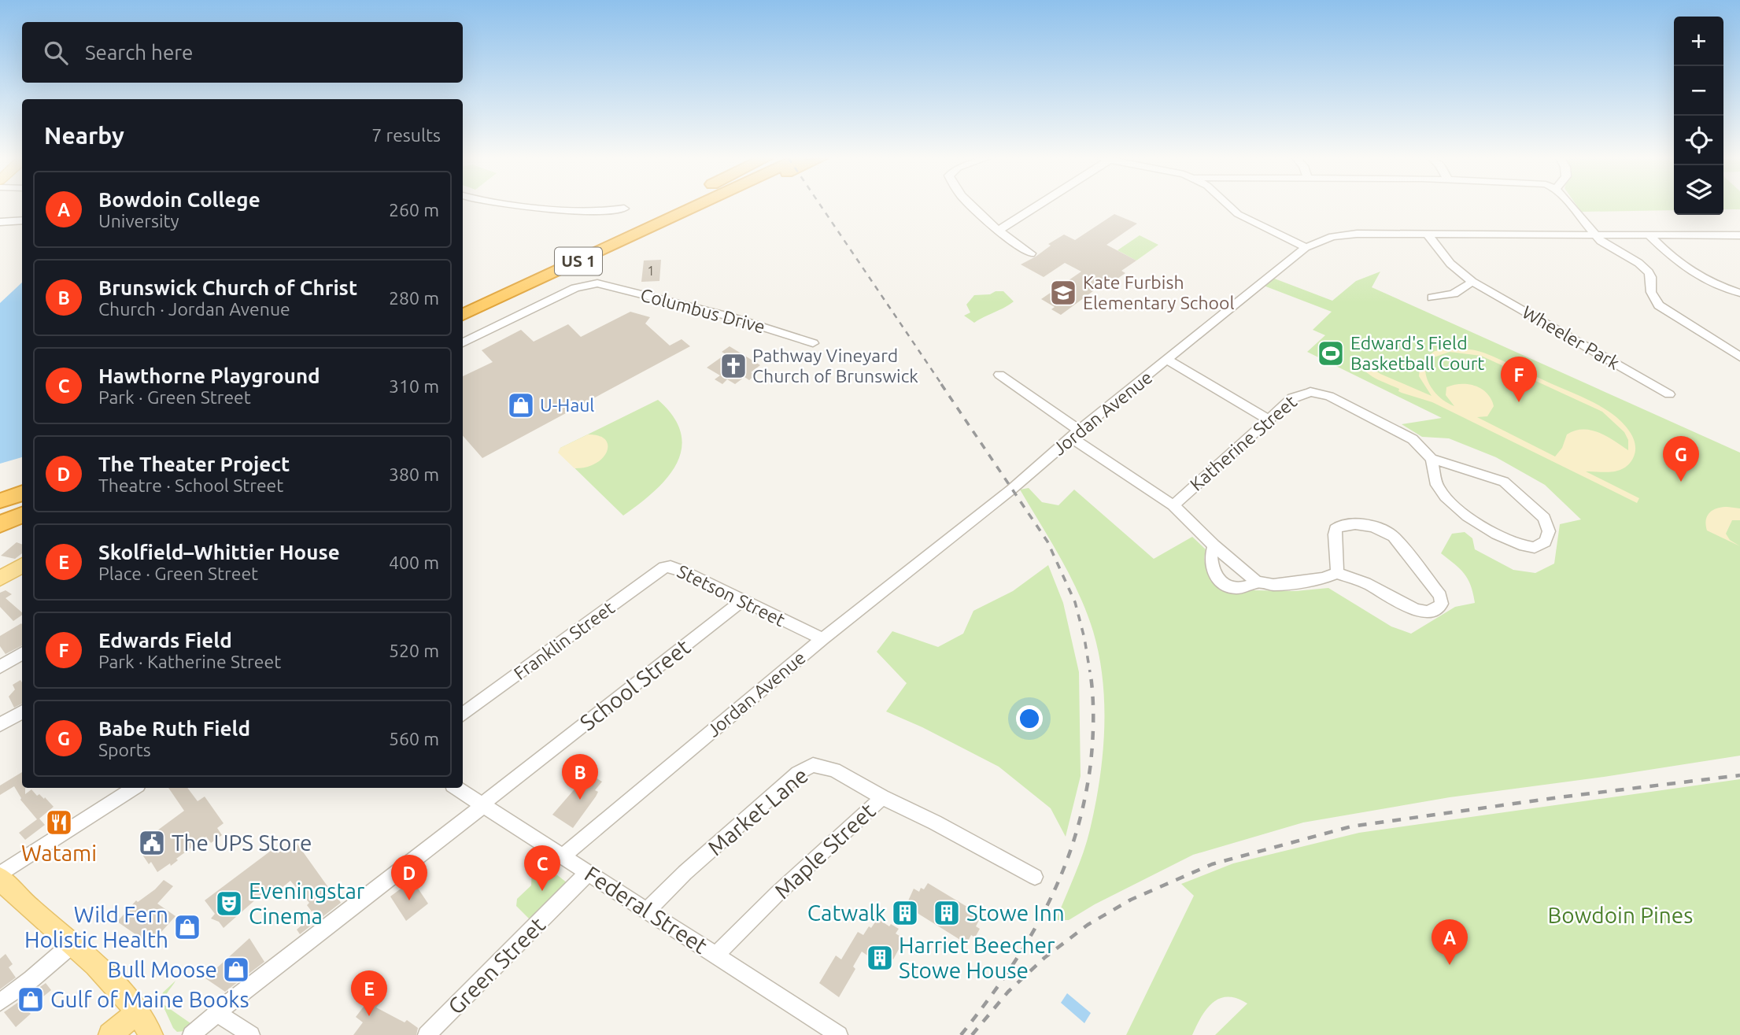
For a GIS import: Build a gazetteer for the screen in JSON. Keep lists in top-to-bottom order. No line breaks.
{"streets":{"highway":["US 1"],"street":["Columbus Drive","Wheeler Park","Jordan Avenue","Katherine Street","Stetson Street","Franklin Street","School Street","Market Lane","Maple Street","Federal Street","Green Street"]},"crossings":[["Wheeler Park","Jordan Avenue"],["Jordan Avenue","Stetson Street"],["Jordan Avenue","Federal Street"],["Stetson Street","Franklin Street"],["Stetson Street","School Street"],["School Street","Federal Street"],["Market Lane","Maple Street"],["Market Lane","Federal Street"],["Maple Street","Federal Street"],["Federal Street","Green Street"]],"parks":["Bowdoin Pines"],"places":{"school or university":["Kate Furbish Elementary School"],"sports":["Edward's Field Basketball Court"],"church":["Pathway Vineyard Church of Brunswick"],"shop":["U-Haul","Wild Fern Holistic Health","Bull Moose","Gulf of Maine Books"],"restaurant":["Watami"],"public building":["The UPS Store"],"theatre":["Eveningstar Cinema"],"building":["Catwalk","Stowe Inn","Harriet Beecher Stowe House"]},"house_numbers":["1"],"page":{"map_buttons":["+","−"],"search":"Search here","heading":["Nearby","7 results"],"list":[{"mark":"A","name":"Bowdoin College","note":"University","value":"260 m"},{"mark":"B","name":"Brunswick Church of Christ","note":"Church · Jordan Avenue","value":"280 m"},{"mark":"C","name":"Hawthorne Playground","note":"Park · Green Street","value":"310 m"},{"mark":"D","name":"The Theater Project","note":"Theatre · School Street","value":"380 m"},{"mark":"E","name":"Skolfield–Whittier House","note":"Place · Green Street","value":"400 m"},{"mark":"F","name":"Edwards Field","note":"Park · Katherine Street","value":"520 m"},{"mark":"G","name":"Babe Ruth Field","note":"Sports","value":"560 m"}],"pins":["F","G","B","C","D","A","E"]}}
